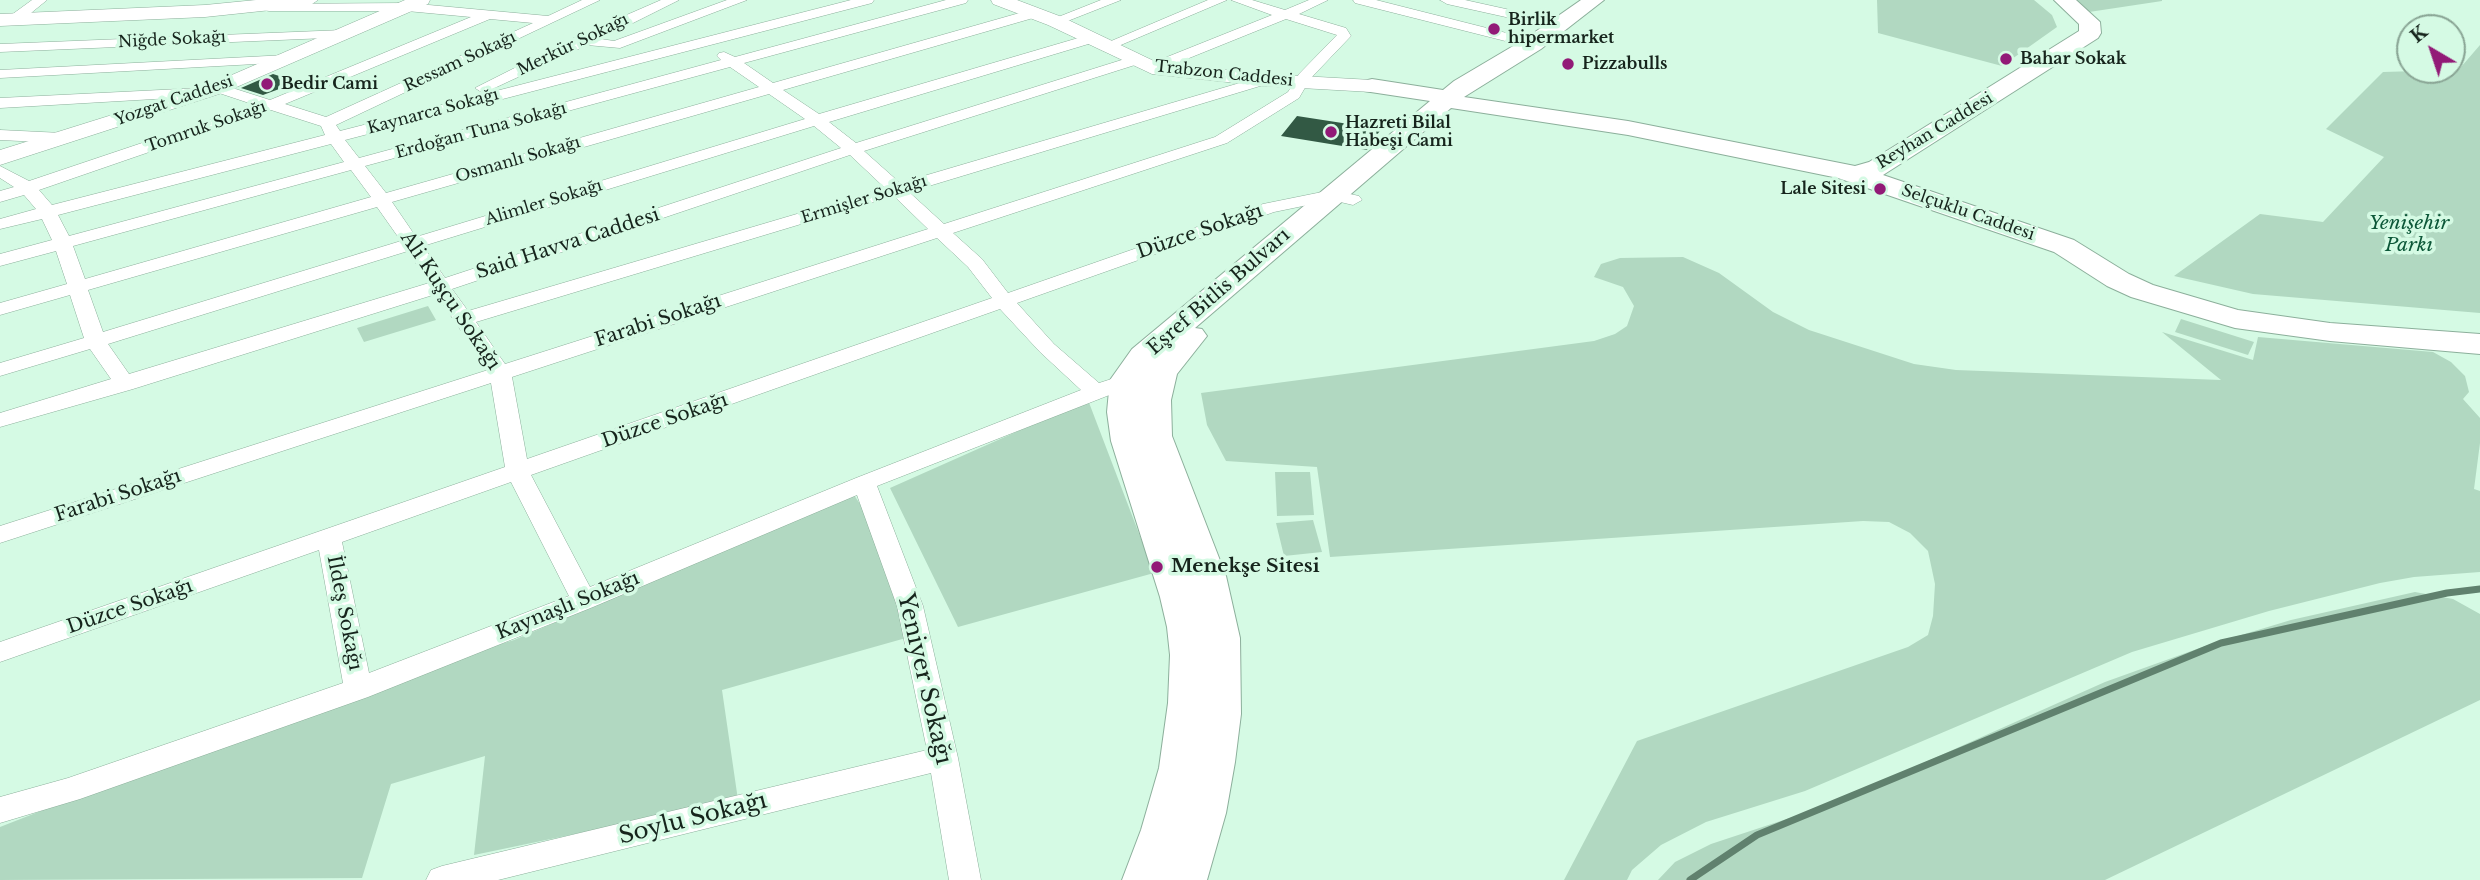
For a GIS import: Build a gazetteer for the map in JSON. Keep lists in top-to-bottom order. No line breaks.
{"streets":{"main road":["Trabzon Caddesi","Yozgat Caddesi","Reyhan Caddesi","Selçuklu Caddesi","Eşref Bitlis Bulvarı"],"street":["Niğde Sokağı","Merkür Sokağı","Ressam Sokağı","Kaynarca Sokağı","Tomruk Sokağı","Erdoğan Tuna Sokağı","Osmanlı Sokağı","Ermişler Sokağı","Alimler Sokağı","Düzce Sokağı","Said Havva Caddesi","Ali Kuşçu Sokağı","Farabi Sokağı","Kaynaşlı Sokağı","İldeş Sokağı","Yeniyer Sokağı","Soylu Sokağı"]},"crossings":[["Niğde Sokağı","Yozgat Caddesi"],["Merkür Sokağı","Kaynarca Sokağı"],["Ressam Sokağı","Kaynarca Sokağı"],["Ressam Sokağı","Ali Kuşçu Sokağı"],["Trabzon Caddesi","Osmanlı Sokağı"],["Trabzon Caddesi","Ermişler Sokağı"],["Trabzon Caddesi","Alimler Sokağı"],["Trabzon Caddesi","Selçuklu Caddesi"],["Trabzon Caddesi","Said Havva Caddesi"],["Trabzon Caddesi","Eşref Bitlis Bulvarı"],["Trabzon Caddesi","Farabi Sokağı"],["Kaynarca Sokağı","Ali Kuşçu Sokağı"],["Erdoğan Tuna Sokağı","Ali Kuşçu Sokağı"],["Reyhan Caddesi","Selçuklu Caddesi"],["Osmanlı Sokağı","Ali Kuşçu Sokağı"],["Ermişler Sokağı","Ali Kuşçu Sokağı"],["Alimler Sokağı","Ali Kuşçu Sokağı"],["Selçuklu Caddesi","Eşref Bitlis Bulvarı"],["Düzce Sokağı","Eşref Bitlis Bulvarı"],["Düzce Sokağı","Ali Kuşçu Sokağı"],["Düzce Sokağı","İldeş Sokağı"],["Said Havva Caddesi","Ali Kuşçu Sokağı"],["Said Havva Caddesi","Farabi Sokağı"],["Eşref Bitlis Bulvarı","Kaynaşlı Sokağı"],["Ali Kuşçu Sokağı","Farabi Sokağı"],["Ali Kuşçu Sokağı","Kaynaşlı Sokağı"],["Kaynaşlı Sokağı","İldeş Sokağı"],["Kaynaşlı Sokağı","Yeniyer Sokağı"],["Yeniyer Sokağı","Soylu Sokağı"]],"parks":["Yenişehir Parkı"],"places":["Birlik hipermarket","Bahar Sokak","Pizzabulls","Bedir Cami","Hazreti Bilal Habeşi Cami","Lale Sitesi","Menekşe Sitesi"],"north":"top left"}
